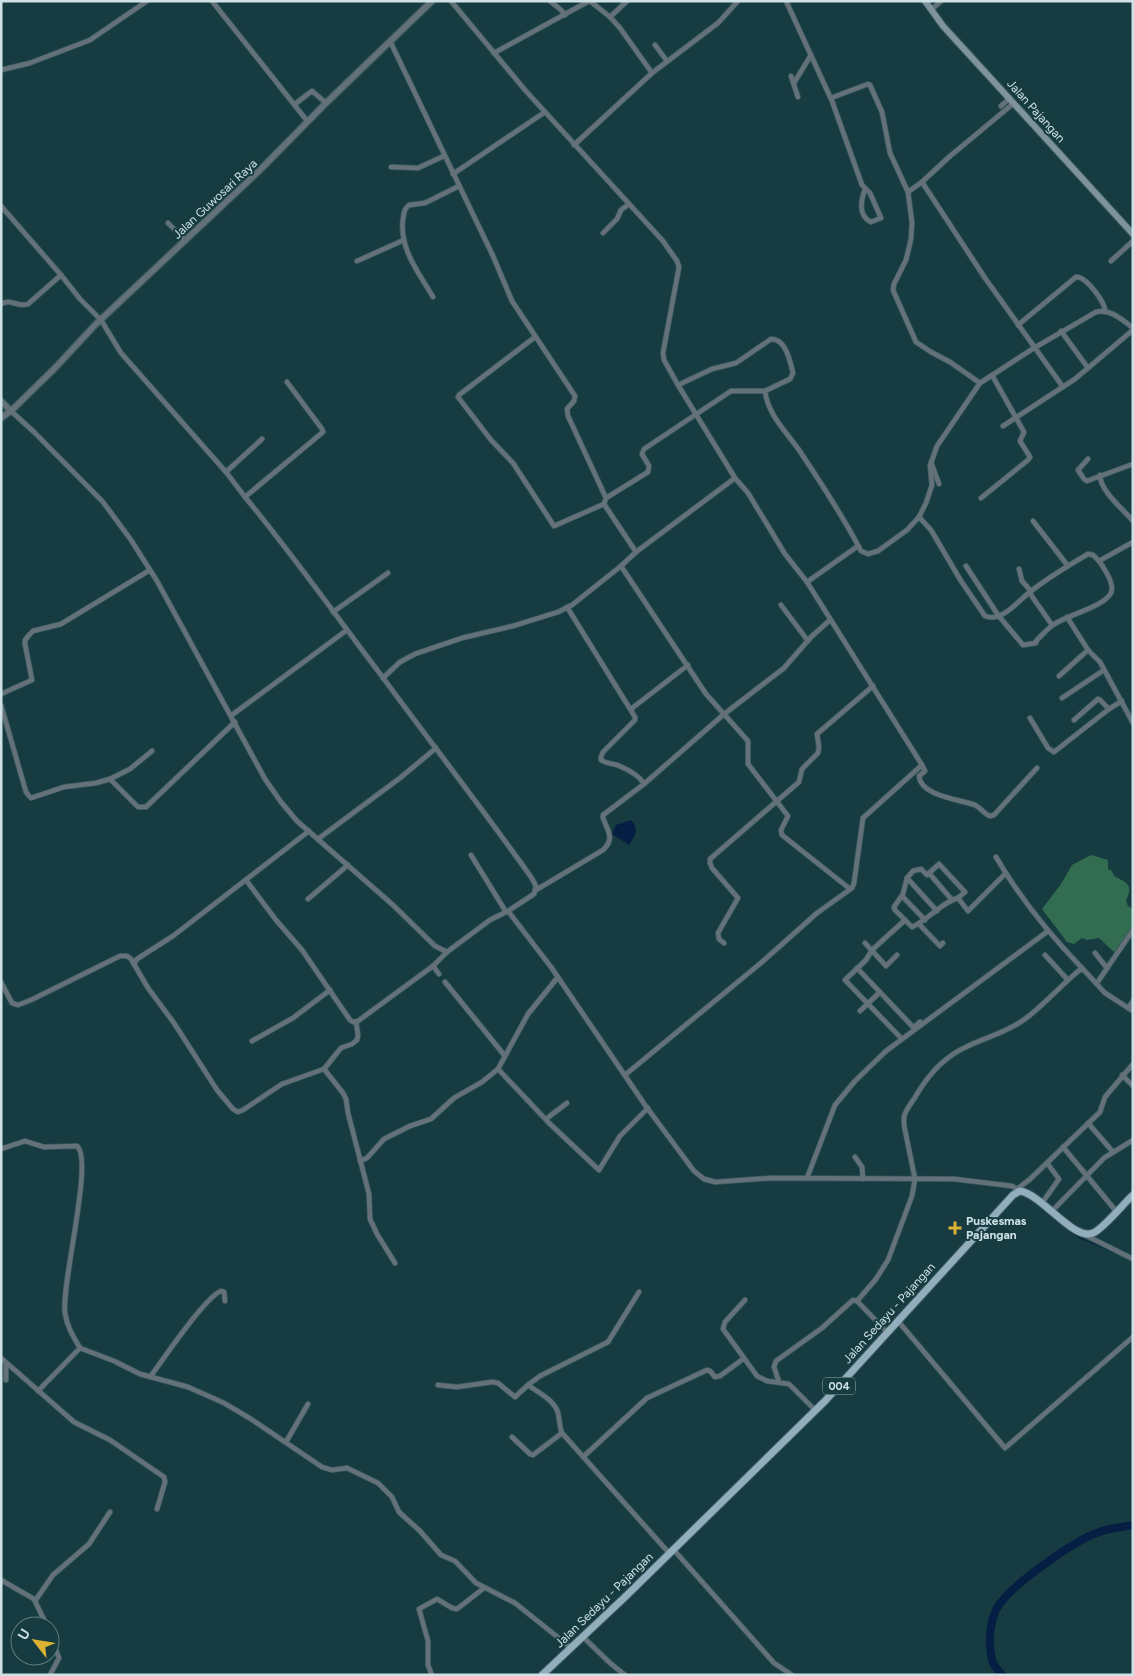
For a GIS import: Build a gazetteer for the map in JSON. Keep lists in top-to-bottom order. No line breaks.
{"streets":{"main road":["Jalan Pajangan","Jalan Sedayu - Pajangan","004"],"street":["Jalan Guwosari Raya"]},"places":{"health":["Puskesmas Pajangan"]},"north":"top left"}
